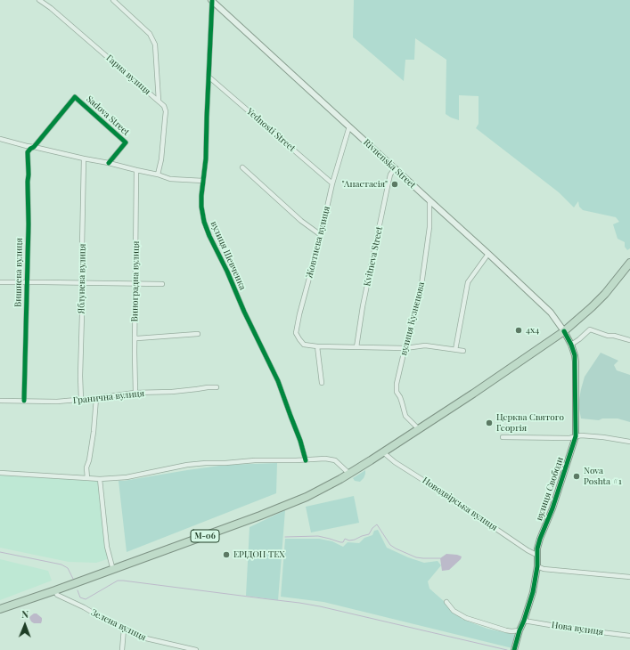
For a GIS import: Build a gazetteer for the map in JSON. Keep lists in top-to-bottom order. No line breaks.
{"streets":{"highway":["М-06"],"main road":["Rivnenska Street","вулиця Свободи"],"street":["Гарна вулиця","Sadova Street","Yednosti Street","Жовтнева вулиця","вулиця Шевченка","Kvitneva Street","Вишнева вулиця","Яблунева вулиця","Виноградна вулиця","вулиця Кузнєцова","Гранична вулиця","Новодвірська вулиця","Зелена вулиця","Нова вулиця"]},"crossings":[["Sadova Street","Вишнева вулиця"],["Yednosti Street","Жовтнева вулиця"],["Yednosti Street","вулиця Шевченка"],["Rivnenska Street","Жовтнева вулиця"],["Rivnenska Street","вулиця Шевченка"],["Rivnenska Street","Kvitneva Street"],["Rivnenska Street","вулиця Кузнєцова"],["Rivnenska Street","вулиця Свободи"],["Rivnenska Street","М-06"],["Жовтнева вулиця","Kvitneva Street"],["Жовтнева вулиця","вулиця Кузнєцова"],["Вишнева вулиця","Гранична вулиця"],["Яблунева вулиця","Гранична вулиця"],["Виноградна вулиця","Гранична вулиця"],["вулиця Кузнєцова","М-06"],["вулиця Свободи","Новодвірська вулиця"],["вулиця Свободи","М-06"],["вулиця Свободи","Нова вулиця"],["Новодвірська вулиця","М-06"],["М-06","Зелена вулиця"]],"places":["\"Анастасія\"","4x4","Церква Святого Георгія","Nova Poshta #1","ЕРІДОН ТЕХ"],"north":"top"}
